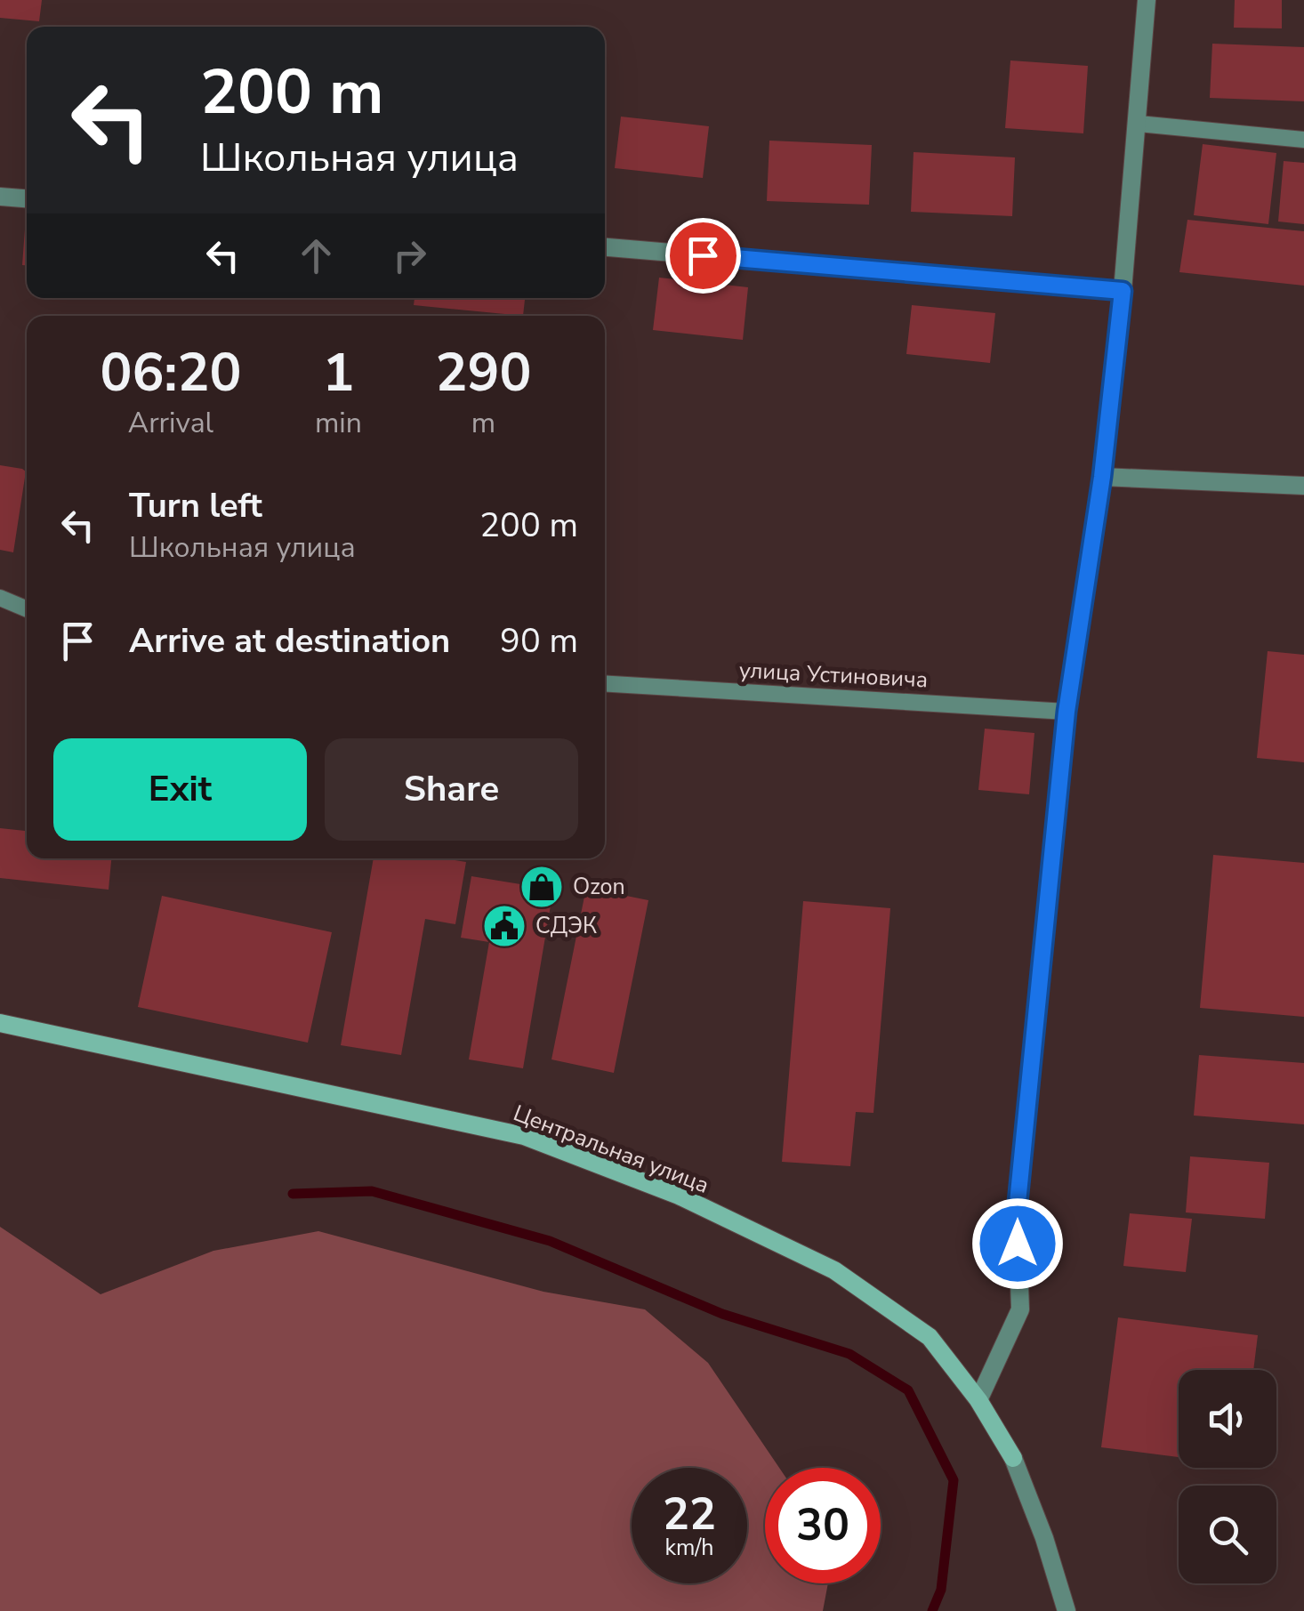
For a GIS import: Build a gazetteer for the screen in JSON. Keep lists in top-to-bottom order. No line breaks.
{"streets":{"street":["Центральная улица"],"lane":["улица Устиновича"]},"places":{"shop":["Ozon"],"public building":["СДЭК"]},"page":{"turn":["200 m","Школьная улица"],"eta":["06:20","Arrival","1","min","290","m"],"list":[{"name":"Turn left","note":"Школьная улица","value":"200 m"},{"name":"Arrive at destination","value":"90 m"}],"buttons":["Exit","Share"],"speed":"22 km/h","limit":"30"}}
